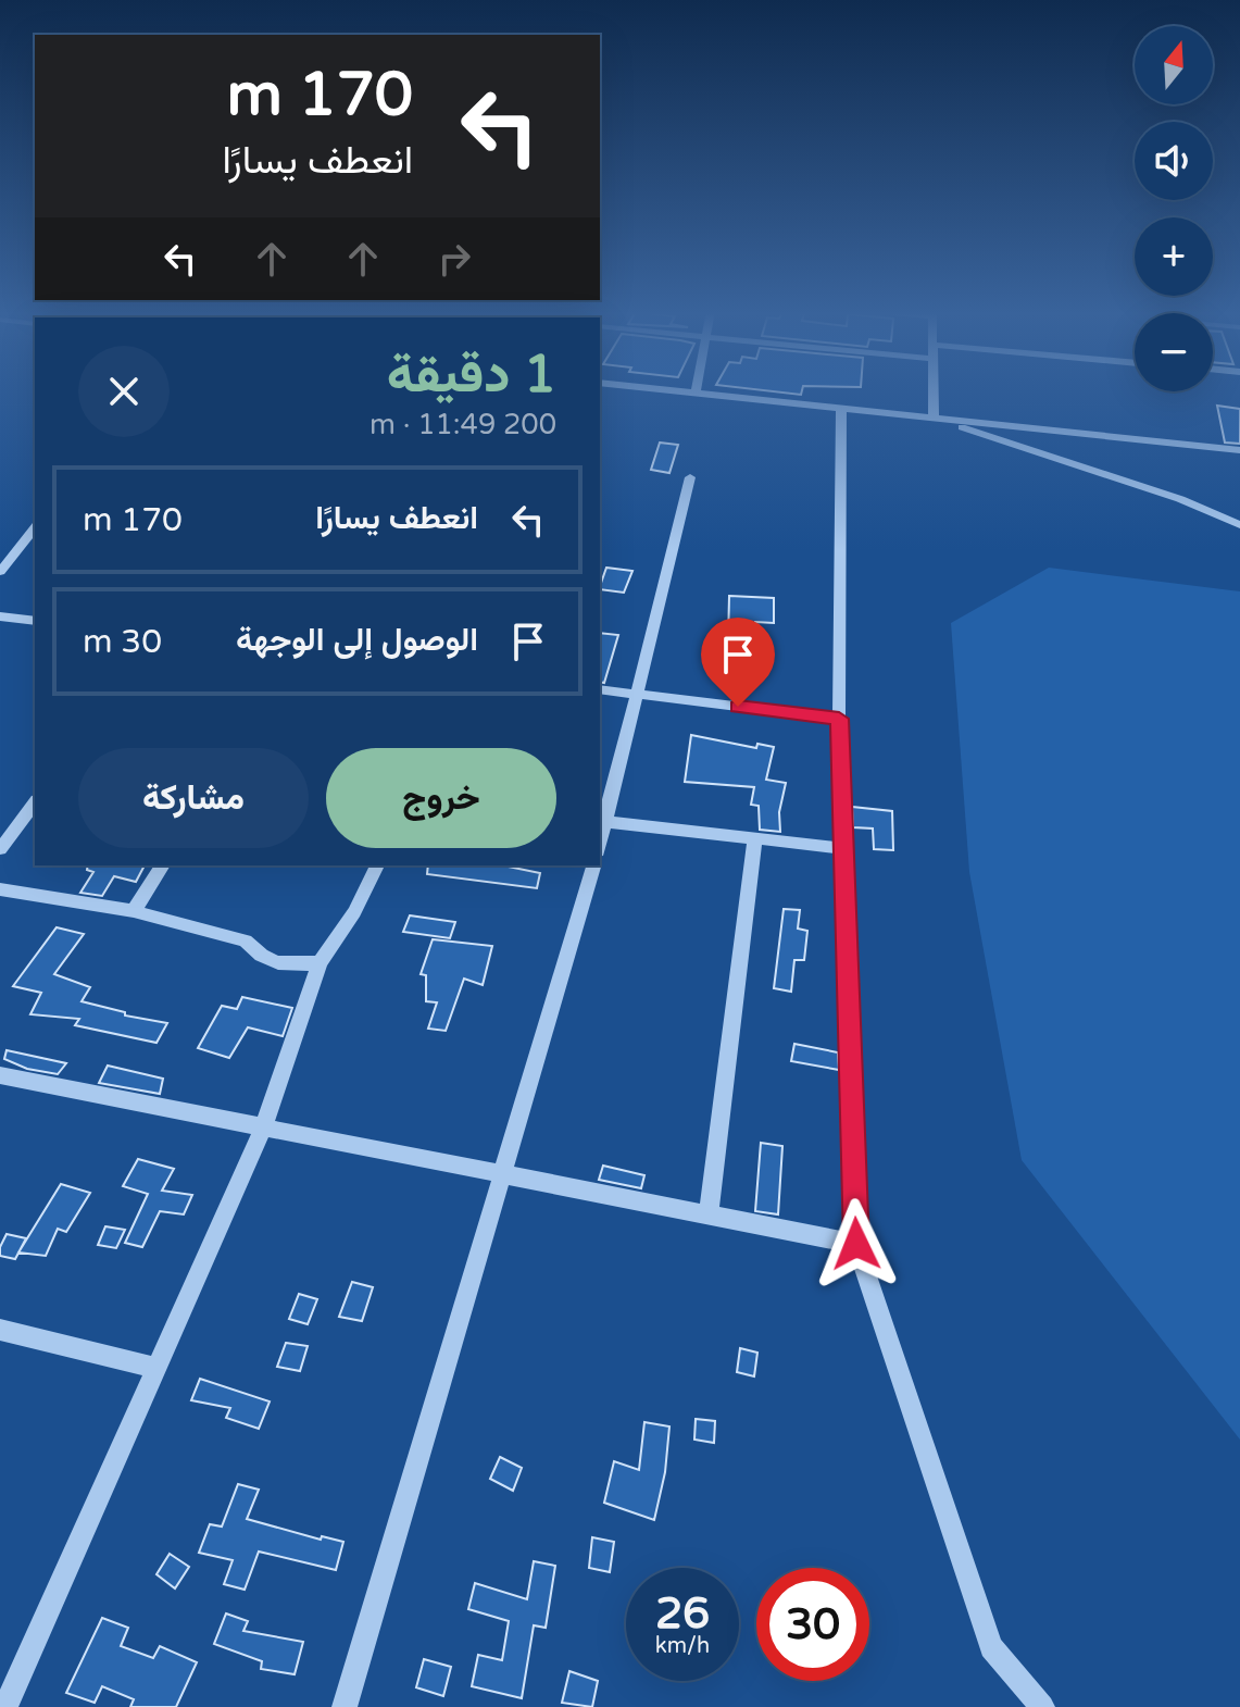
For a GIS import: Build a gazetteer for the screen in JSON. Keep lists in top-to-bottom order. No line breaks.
{"north":"top","page":{"map_buttons":["+","−"],"turn":["170 m","انعطف يسارًا"],"heading":["1 دقيقة","200 m · 11:49"],"list":[{"name":"انعطف يسارًا","value":"170 m"},{"name":"الوصول إلى الوجهة","value":"30 m"}],"buttons":["خروج","مشاركة"],"speed":"26 km/h","limit":"30"}}
